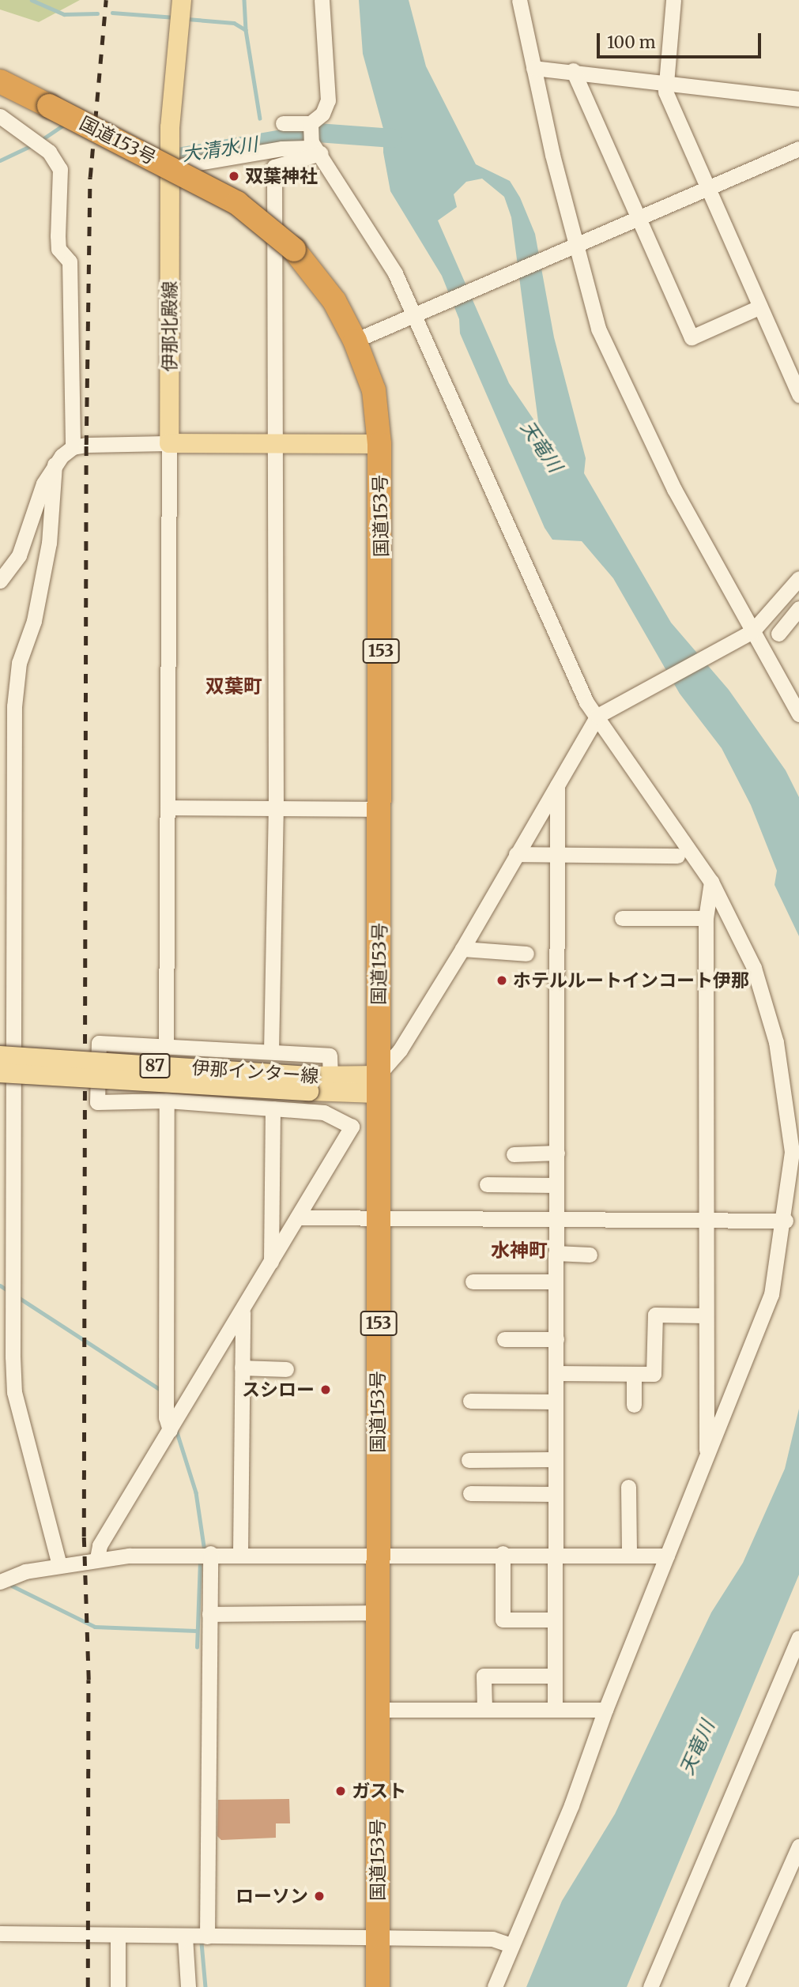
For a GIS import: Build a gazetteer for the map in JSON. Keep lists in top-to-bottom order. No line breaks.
{"streets":{"highway":["国道153号","153"],"main road":["伊那北殿線","87","伊那インター線"]},"crossings":[["国道153号","伊那インター線"]],"districts":["双葉町","水神町"],"water":["大清水川","天竜川"],"places":["双葉神社","ホテルルートインコート伊那","スシロー","ガスト","ローソン"],"scale_bar":"100 m"}
